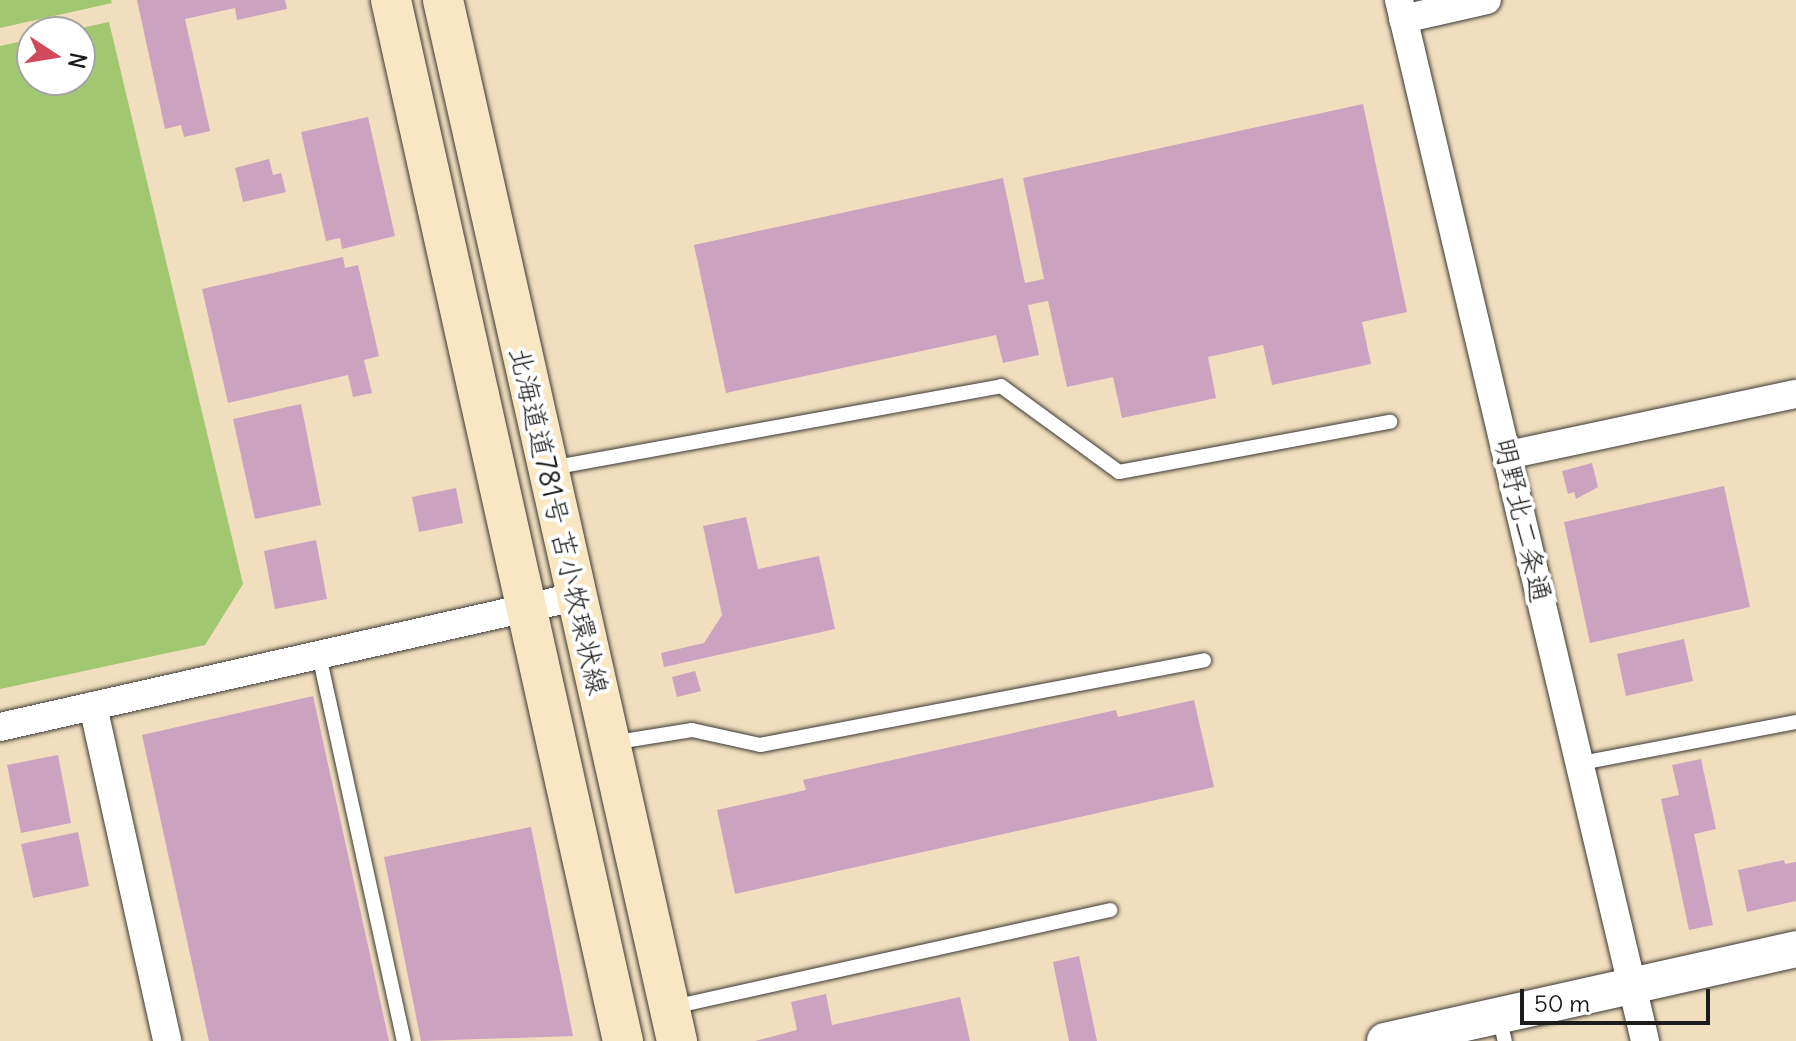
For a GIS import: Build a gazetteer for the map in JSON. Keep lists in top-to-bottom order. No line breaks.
{"streets":{"main road":["北海道道781号 苫小牧環状線"],"street":["明野北二条通"]},"scale_bar":"50 m","north":"right"}
